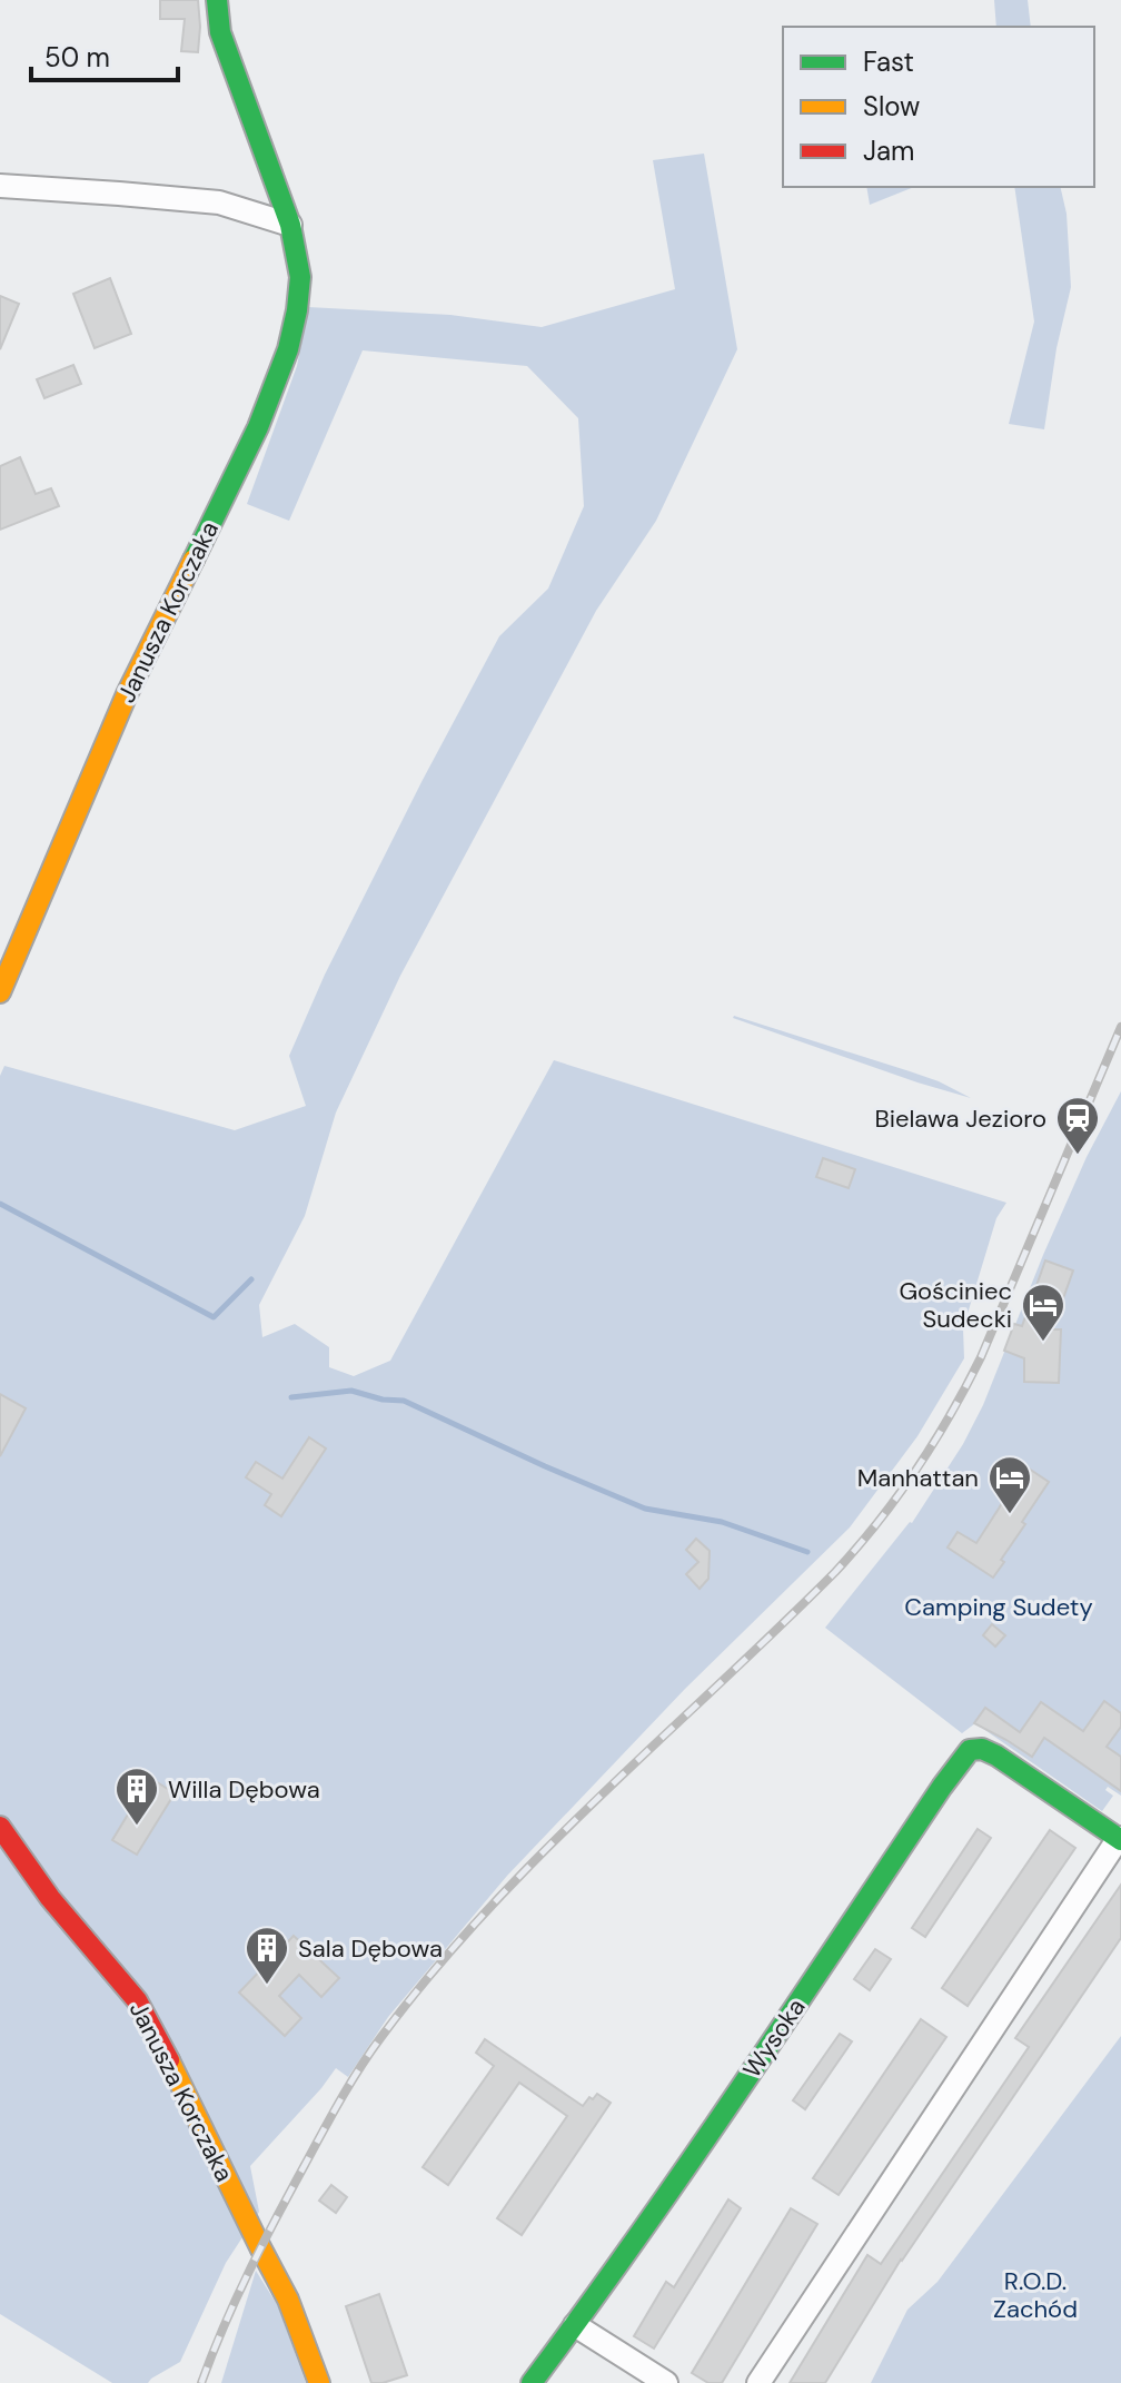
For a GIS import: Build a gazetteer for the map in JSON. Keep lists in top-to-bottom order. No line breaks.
{"streets":{"street":["Janusza Korczaka","Wysoka"]},"parks":["Camping Sudety","R.O.D. Zachód"],"places":{"station":["Bielawa Jezioro"],"hotel":["Gościniec Sudecki","Manhattan"],"building":["Willa Dębowa","Sala Dębowa"]},"legend":["Fast","Slow","Jam"],"scale_bar":"50 m"}
